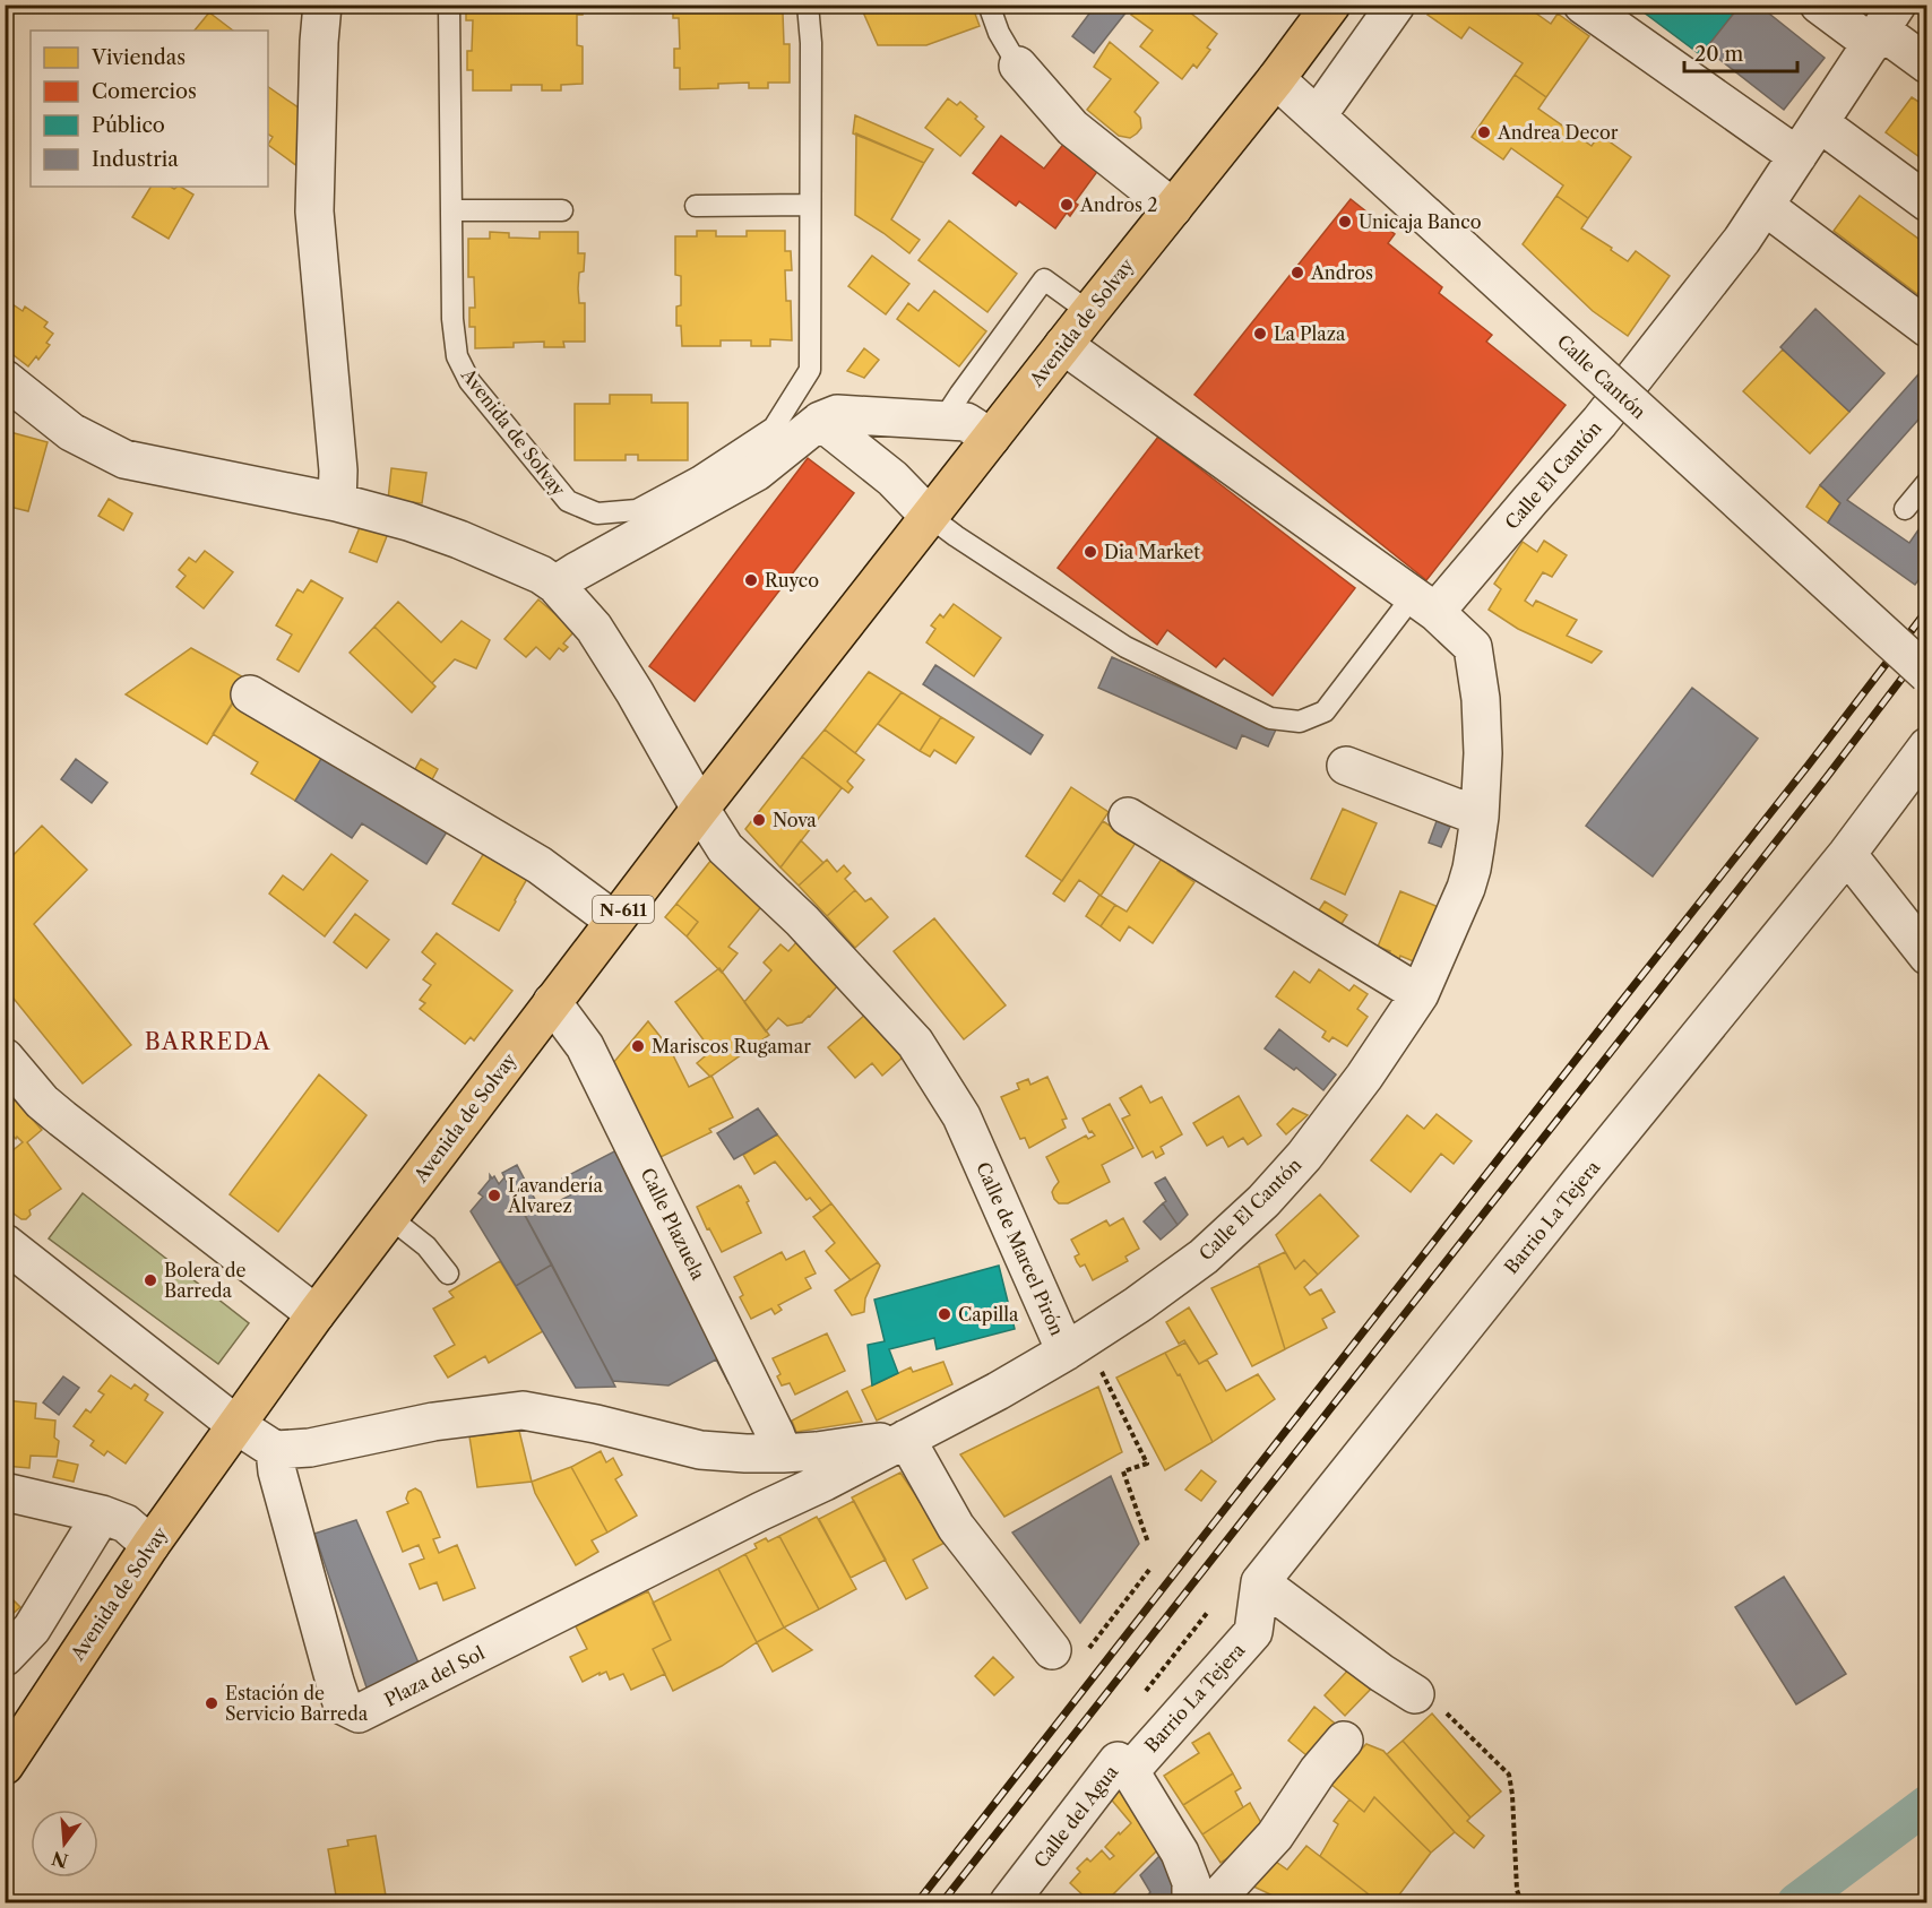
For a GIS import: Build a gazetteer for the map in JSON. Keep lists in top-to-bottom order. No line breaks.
{"streets":{"highway":["Avenida de Solvay","N-611"],"street":["Calle Cantón","Calle El Cantón","Barrio La Tejera","Calle Plazuela","Calle de Marcel Pirón","Plaza del Sol","Calle del Agua"]},"crossings":[["Avenida de Solvay","Calle Cantón"],["Avenida de Solvay","Calle El Cantón"],["Avenida de Solvay","Calle Plazuela"],["Avenida de Solvay","Calle de Marcel Pirón"],["Calle El Cantón","Calle de Marcel Pirón"],["Barrio La Tejera","Calle del Agua"],["Calle de Marcel Pirón","Plaza del Sol"]],"districts":["BARREDA"],"places":["Andrea Decor","Andros 2","Unicaja Banco","Andros","La Plaza","Dia Market","Ruyco","Nova","Mariscos Rugamar","Lavandería Álvarez","Bolera de Barreda","Capilla","Estación de Servicio Barreda"],"legend":["Viviendas","Comercios","Público","Industria"],"scale_bar":"20 m","north":"bottom"}
